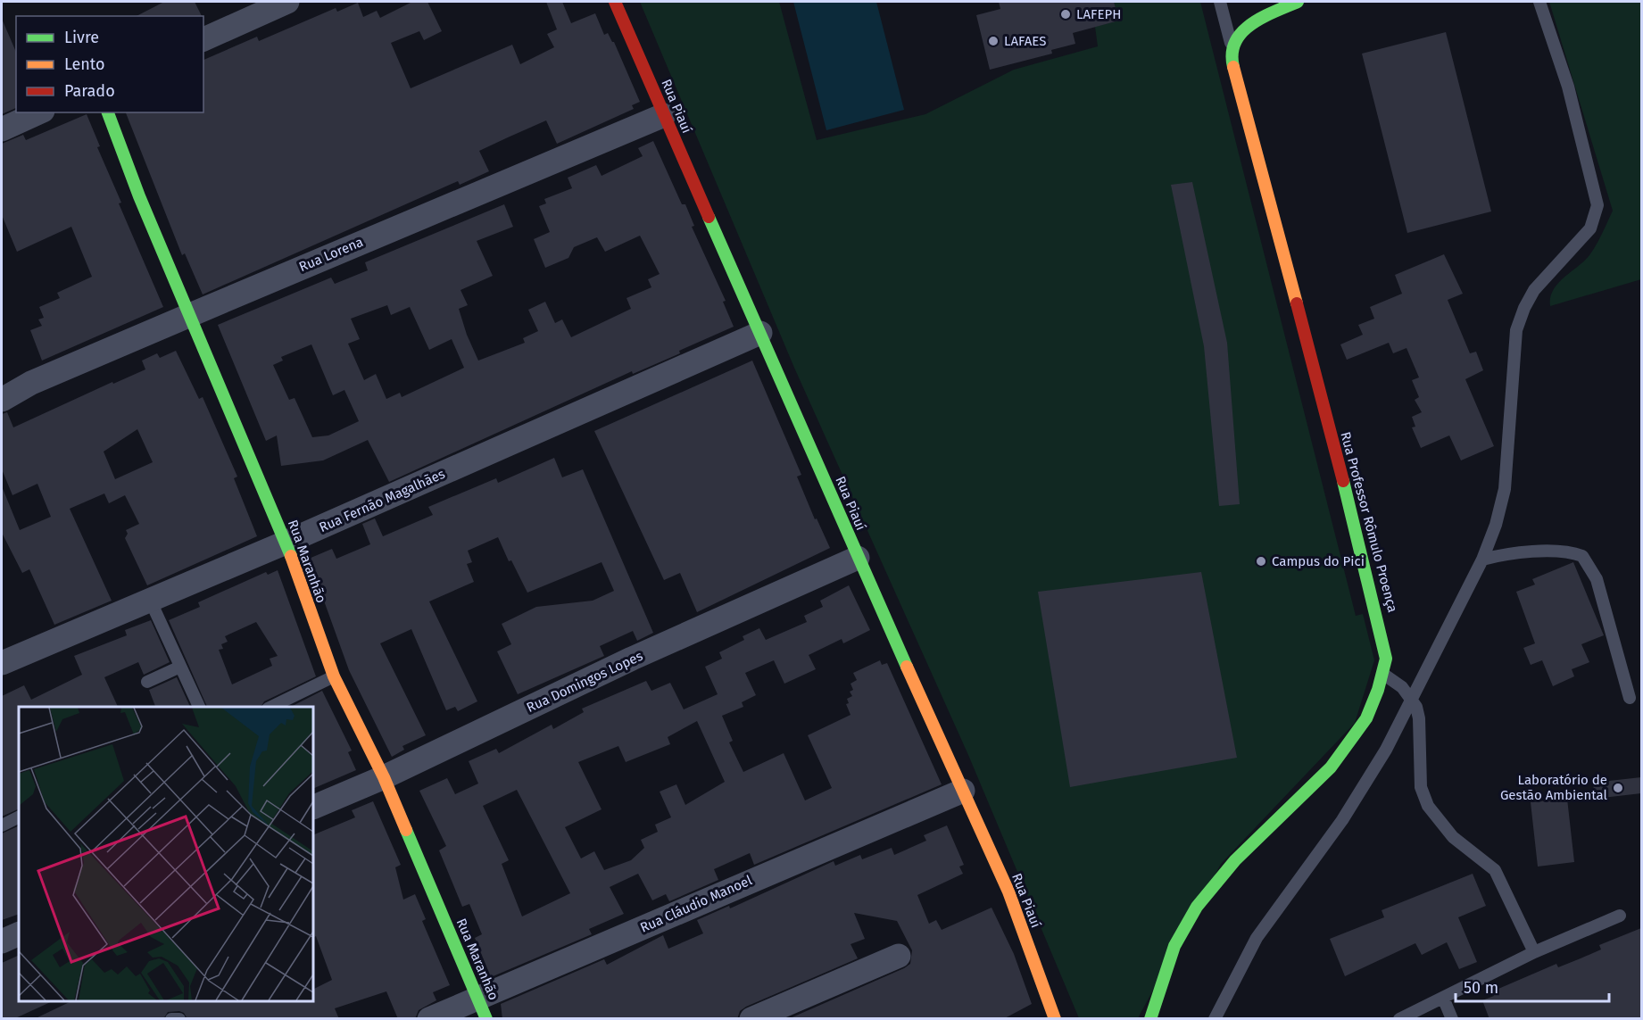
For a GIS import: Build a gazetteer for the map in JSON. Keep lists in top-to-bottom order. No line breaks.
{"streets":{"street":["Rua Piauí","Rua Lorena","Rua Fernão Magalhães","Rua Professor Rômulo Proença","Rua Maranhão","Rua Domingos Lopes","Rua Cláudio Manoel"]},"crossings":[["Rua Piauí","Rua Lorena"],["Rua Piauí","Rua Fernão Magalhães"],["Rua Piauí","Rua Domingos Lopes"],["Rua Piauí","Rua Cláudio Manoel"],["Rua Lorena","Rua Maranhão"],["Rua Fernão Magalhães","Rua Maranhão"],["Rua Maranhão","Rua Domingos Lopes"],["Rua Maranhão","Rua Cláudio Manoel"]],"places":["LAFEPH","LAFAES","Campus do Pici","Laboratório de Gestão Ambiental"],"legend":["Livre","Lento","Parado"],"scale_bar":"50 m"}
